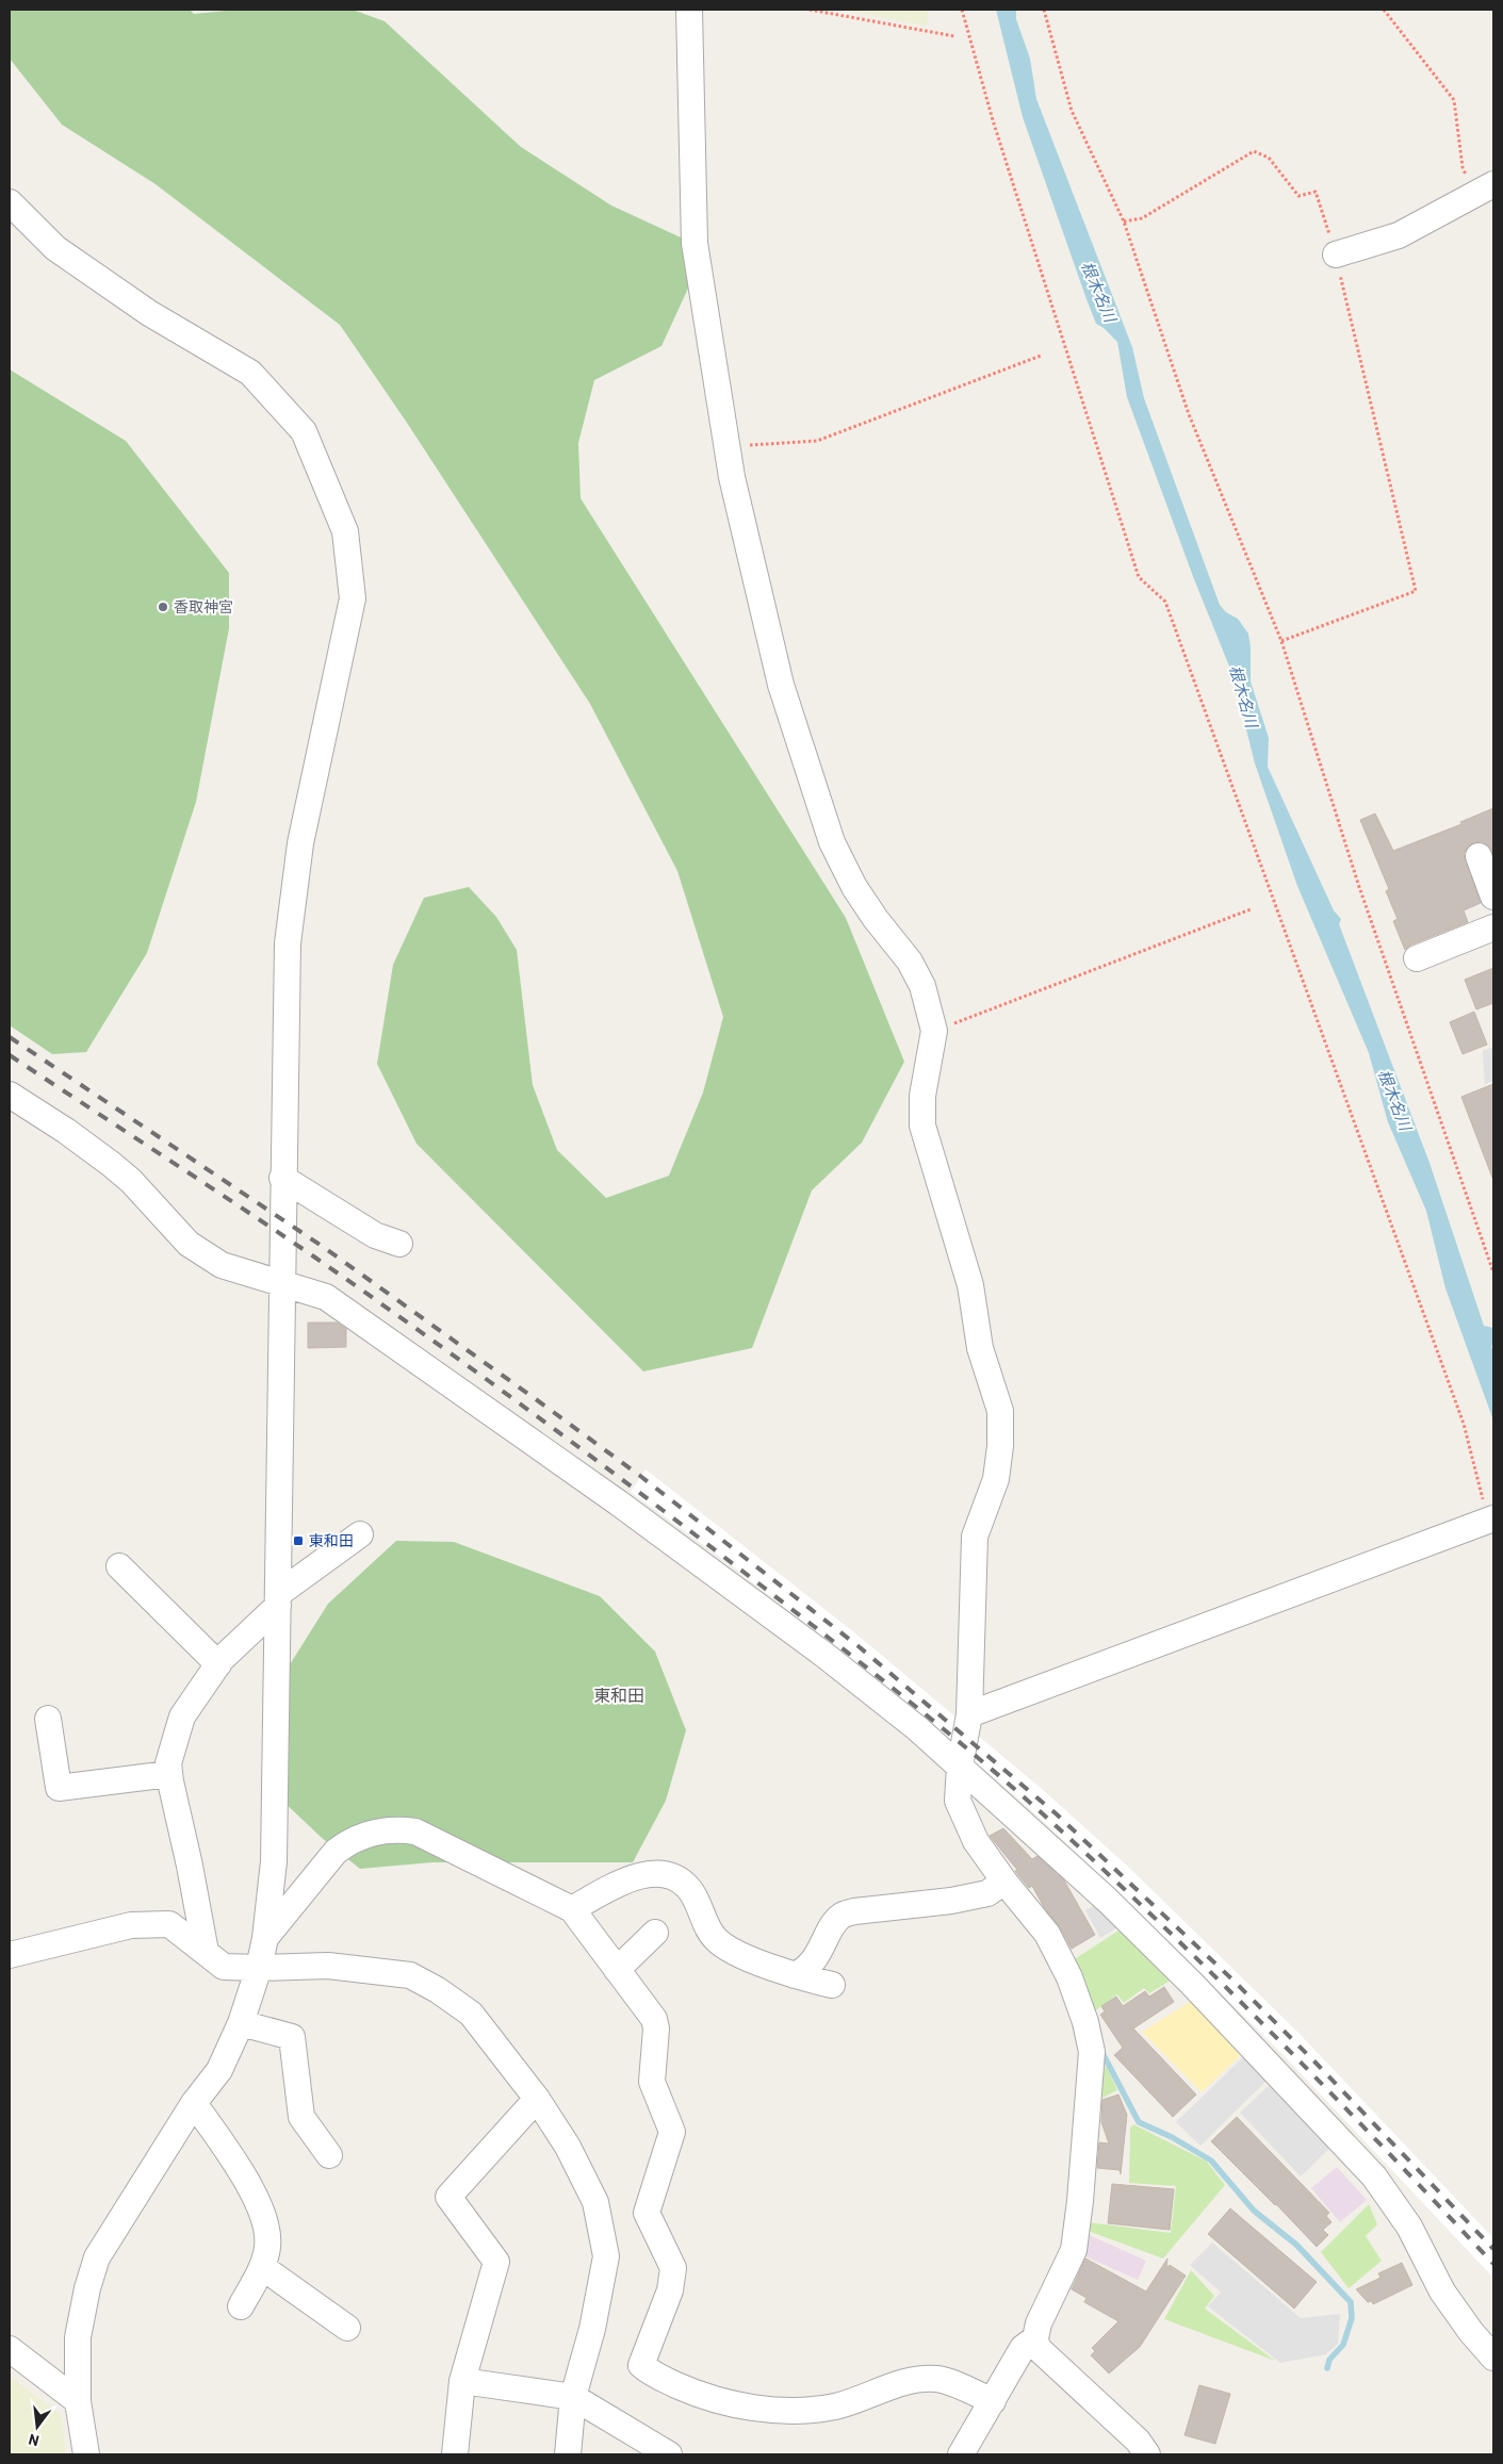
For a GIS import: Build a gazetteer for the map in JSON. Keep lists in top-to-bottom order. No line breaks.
{"districts":["東和田"],"water":["根木名川"],"places":{"other":["香取神宮"],"transit":["東和田"]},"north":"bottom"}
